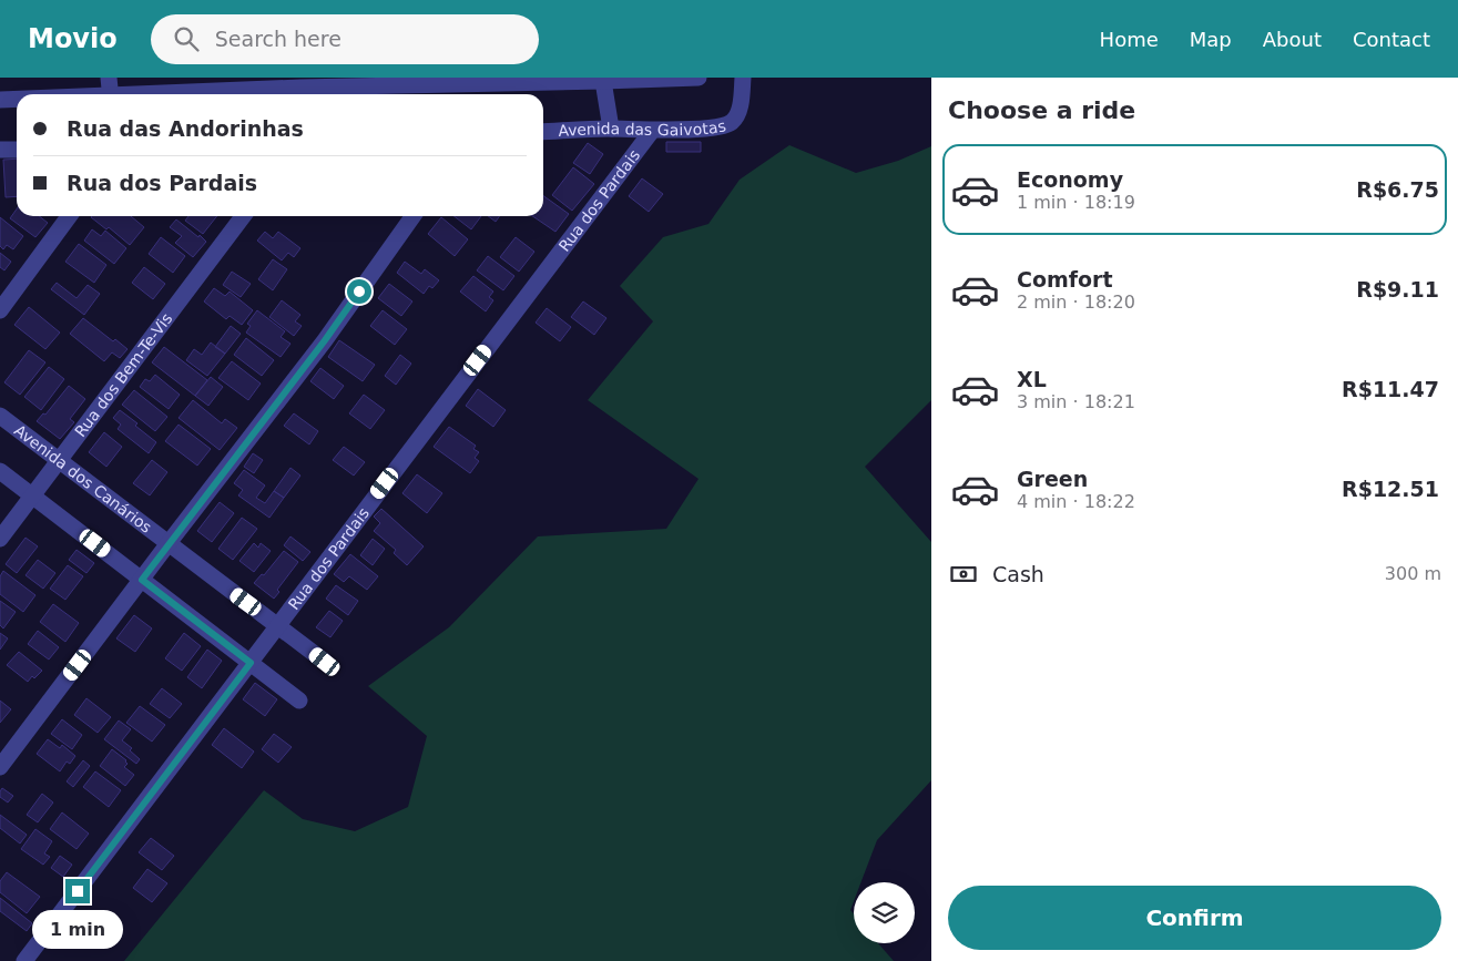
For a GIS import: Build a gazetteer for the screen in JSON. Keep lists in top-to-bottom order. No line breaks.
{"streets":{"street":["Avenida das Gaivotas","Rua dos Pardais","Rua dos Bem-Te-Vis","Avenida dos Canários"]},"crossings":[["Avenida das Gaivotas","Rua dos Pardais"],["Rua dos Pardais","Avenida dos Canários"],["Rua dos Bem-Te-Vis","Avenida dos Canários"]],"page":{"header":"Movio","search":"Search here","nav":["Home","Map","About","Contact"],"heading":"Choose a ride","banner":["Rua das Andorinhas","Rua dos Pardais"],"list":[{"name":"Economy","note":"1 min · 18:19","value":"R$6.75"},{"name":"Comfort","note":"2 min · 18:20","value":"R$9.11"},{"name":"XL","note":"3 min · 18:21","value":"R$11.47"},{"name":"Green","note":"4 min · 18:22","value":"R$12.51"}],"pay":["Cash","300 m"],"buttons":"Confirm","bubble":"1 min"}}
